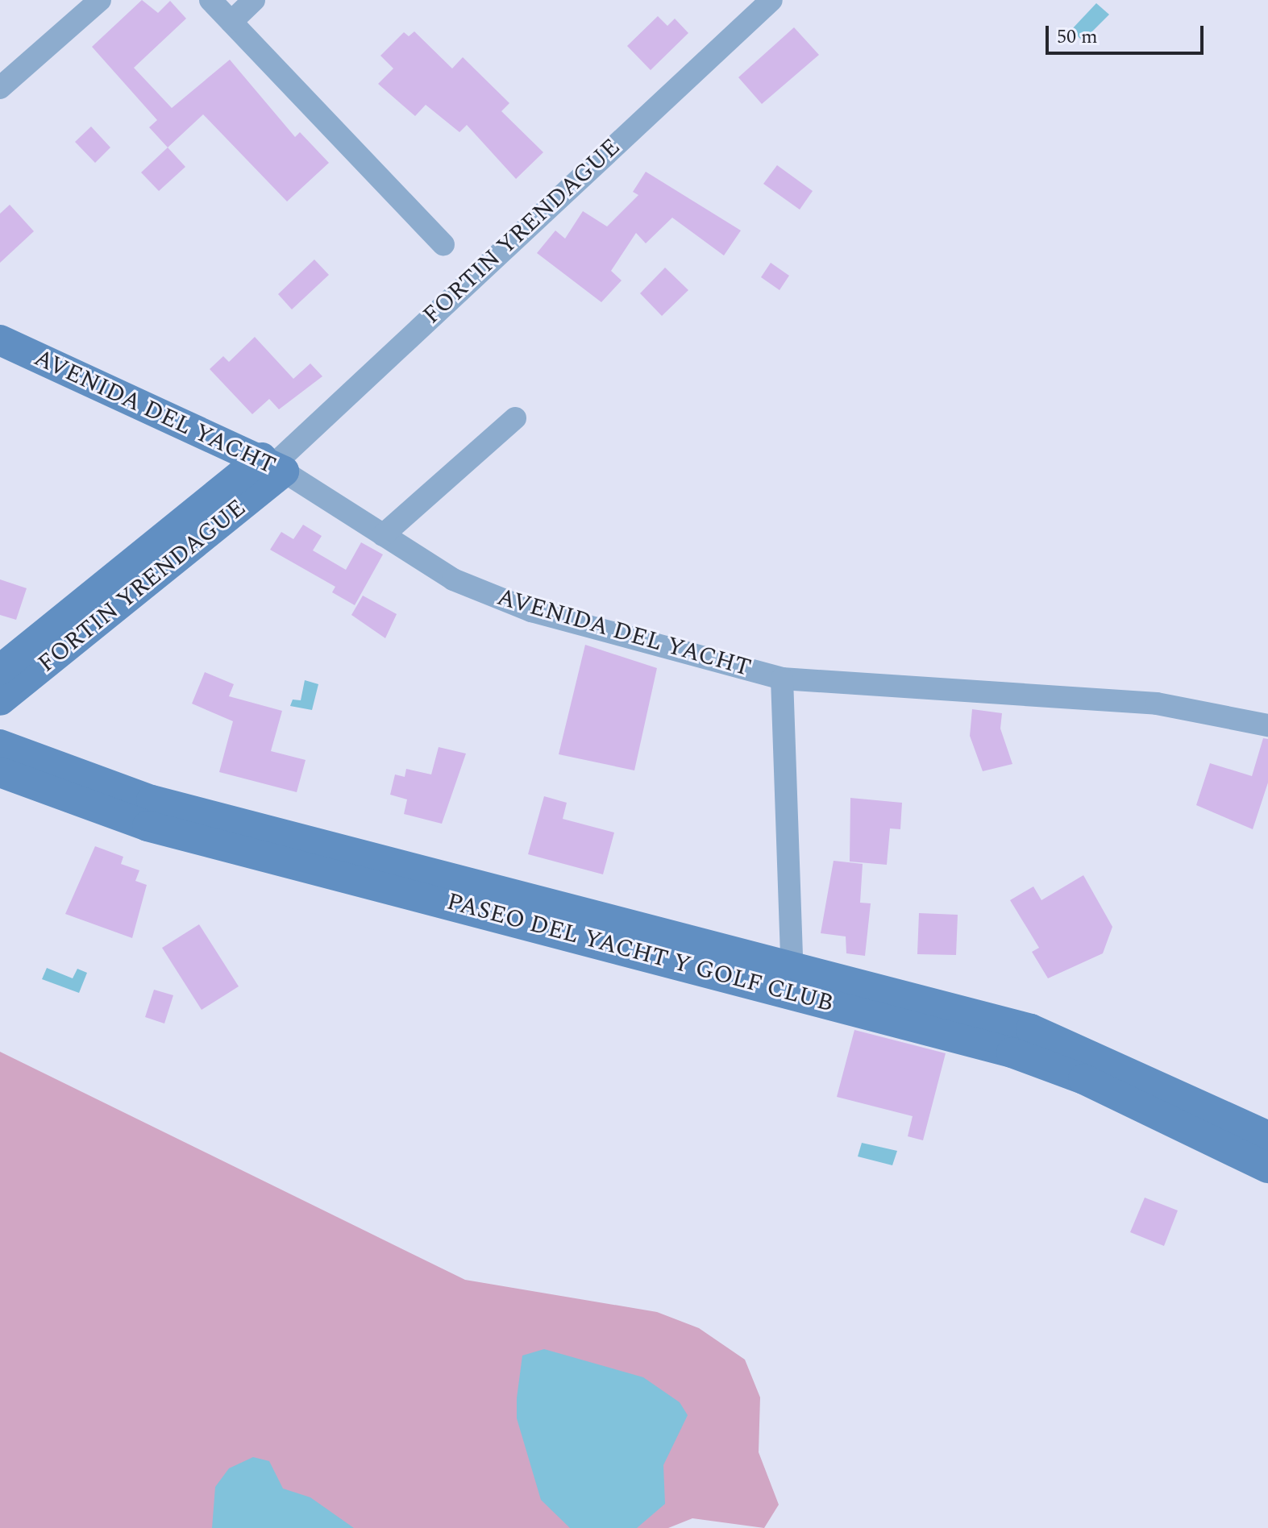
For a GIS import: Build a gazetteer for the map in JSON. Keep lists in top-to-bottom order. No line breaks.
{"streets":{"main road":["FORTIN YRENDAGUE","AVENIDA DEL YACHT","PASEO DEL YACHT Y GOLF CLUB"]},"crossings":[["FORTIN YRENDAGUE","AVENIDA DEL YACHT"]],"scale_bar":"50 m"}
